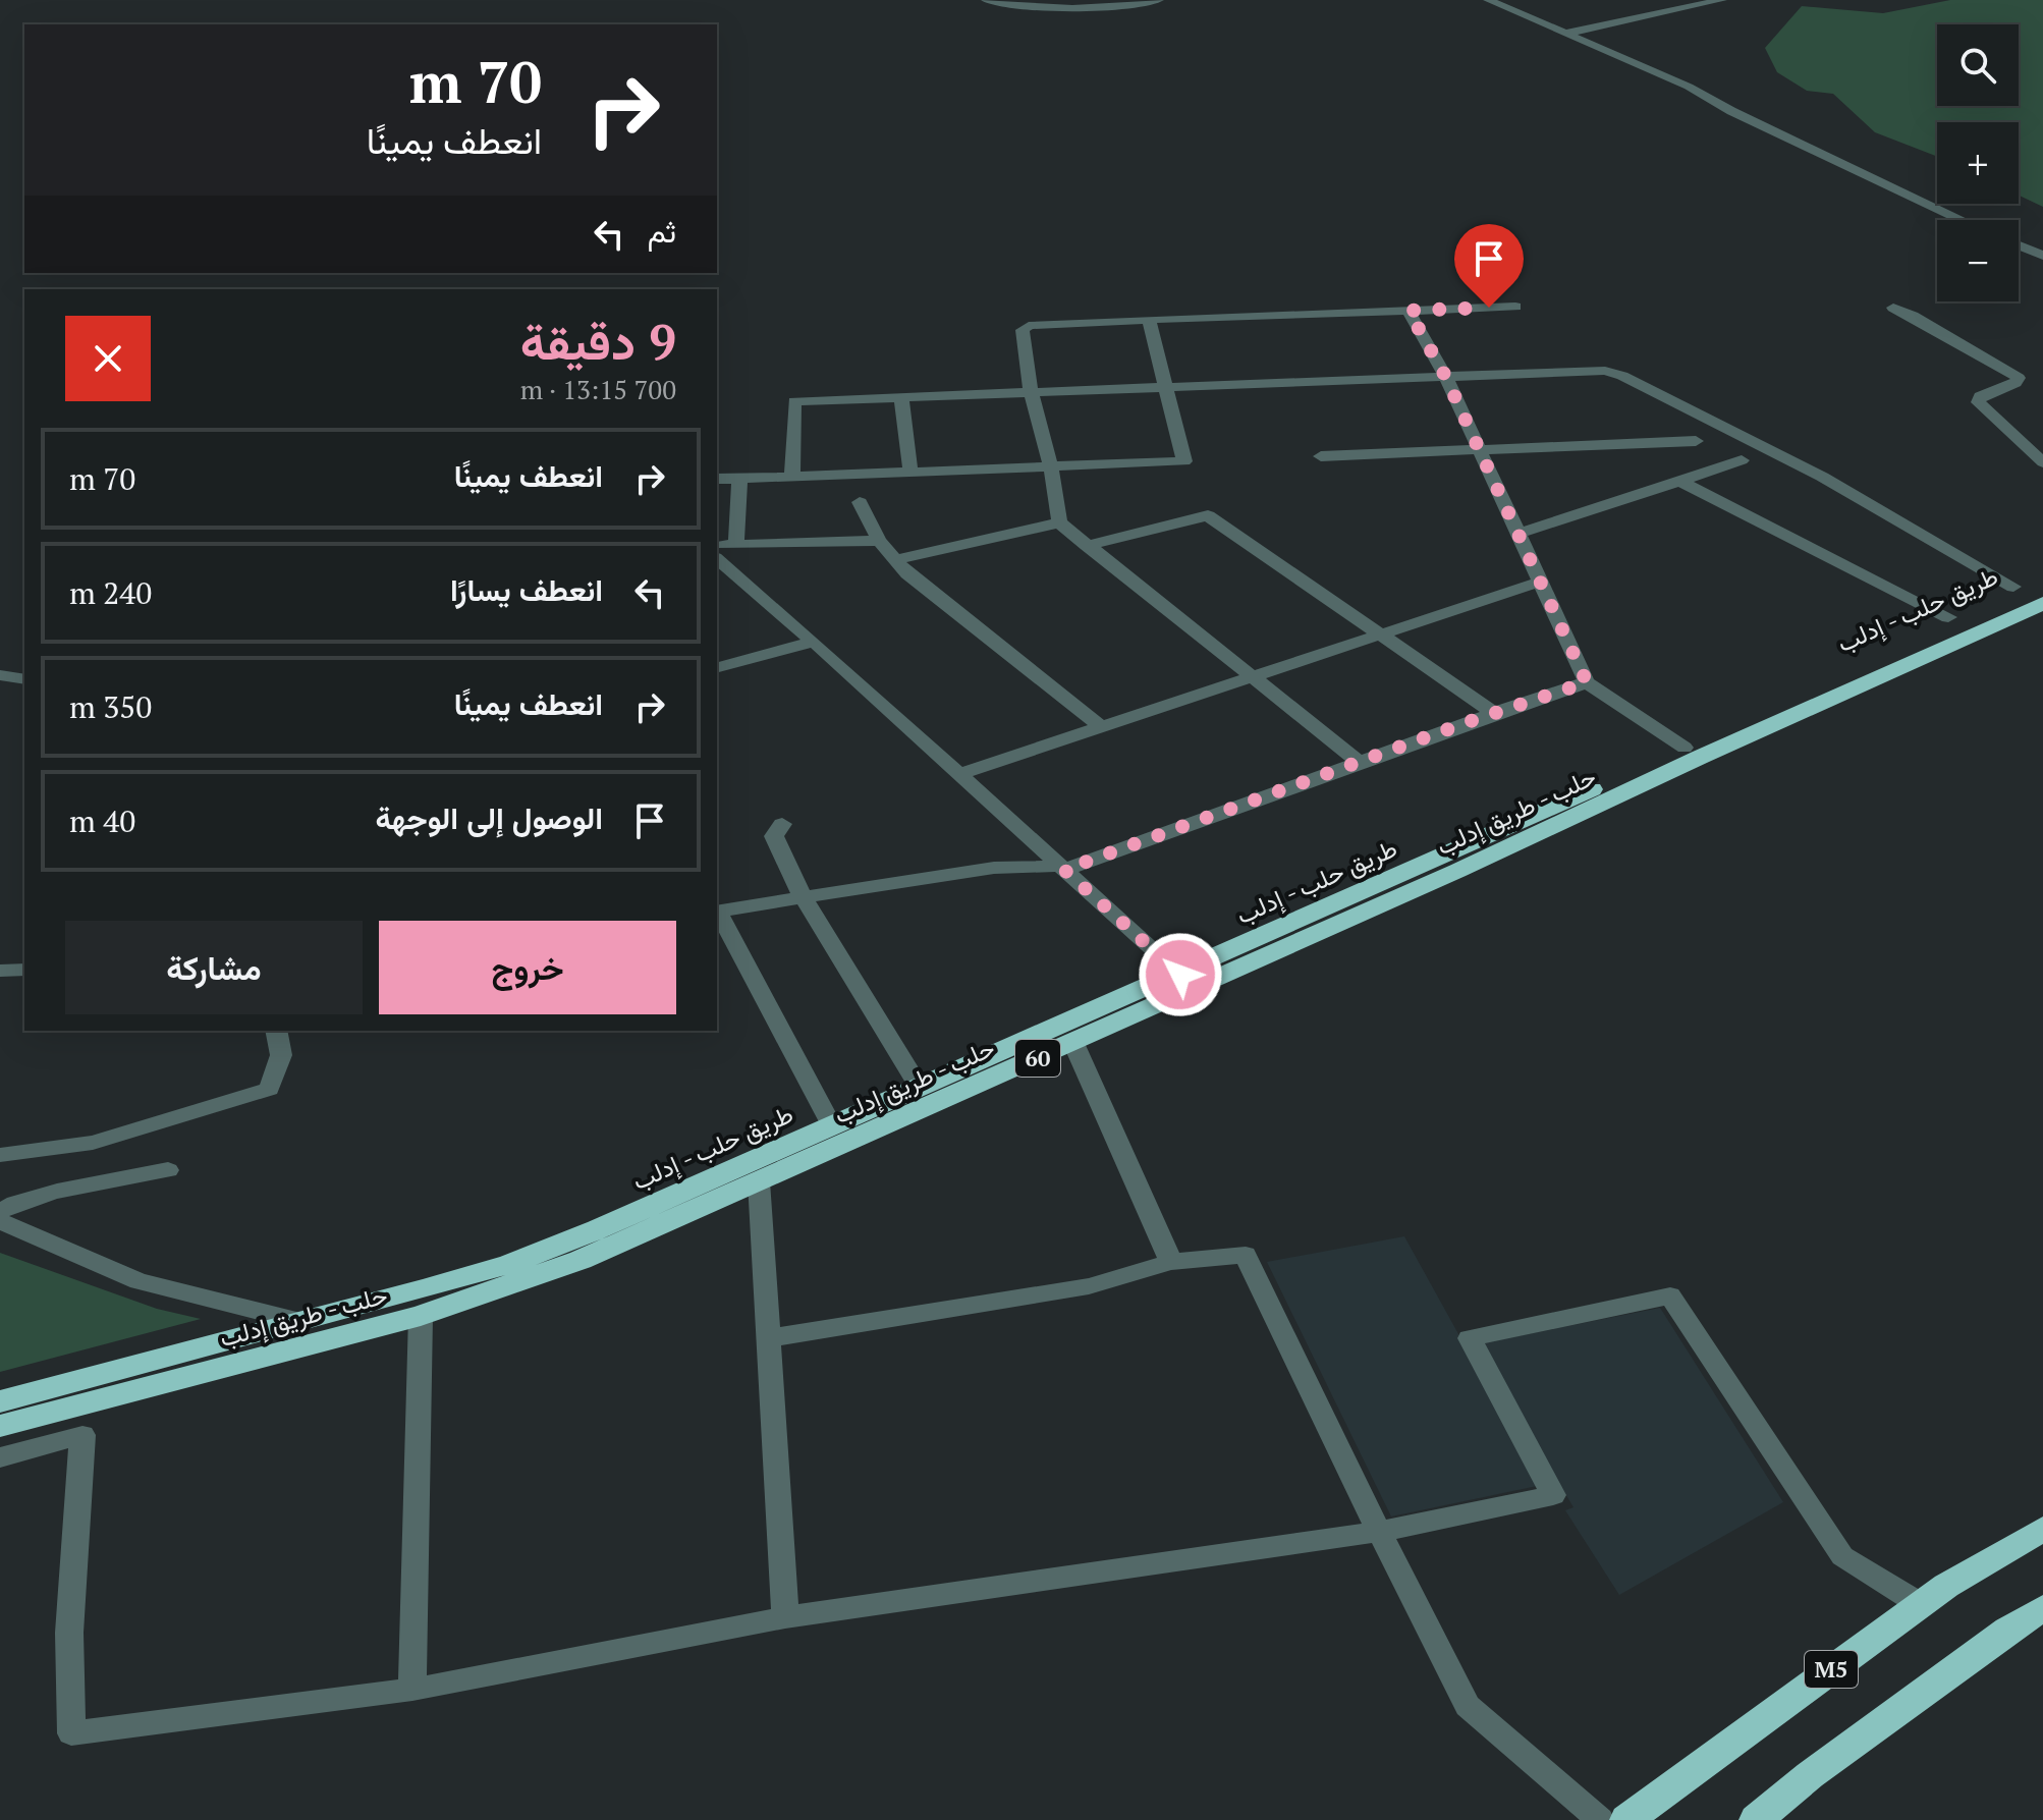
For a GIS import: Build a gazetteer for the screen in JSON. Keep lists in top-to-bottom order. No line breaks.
{"streets":{"highway":["طريق حلب - إدلب","حلب - طريق إدلب","60","M5"]},"crossings":[["طريق حلب - إدلب","حلب - طريق إدلب"]],"page":{"map_buttons":["+","−"],"turn":["70 m","انعطف يمينًا"],"then":"ثم","heading":["9 دقيقة","700 m · 13:15"],"list":[{"name":"انعطف يمينًا","value":"70 m"},{"name":"انعطف يسارًا","value":"240 m"},{"name":"انعطف يمينًا","value":"350 m"},{"name":"الوصول إلى الوجهة","value":"40 m"}],"buttons":["خروج","مشاركة"]}}
